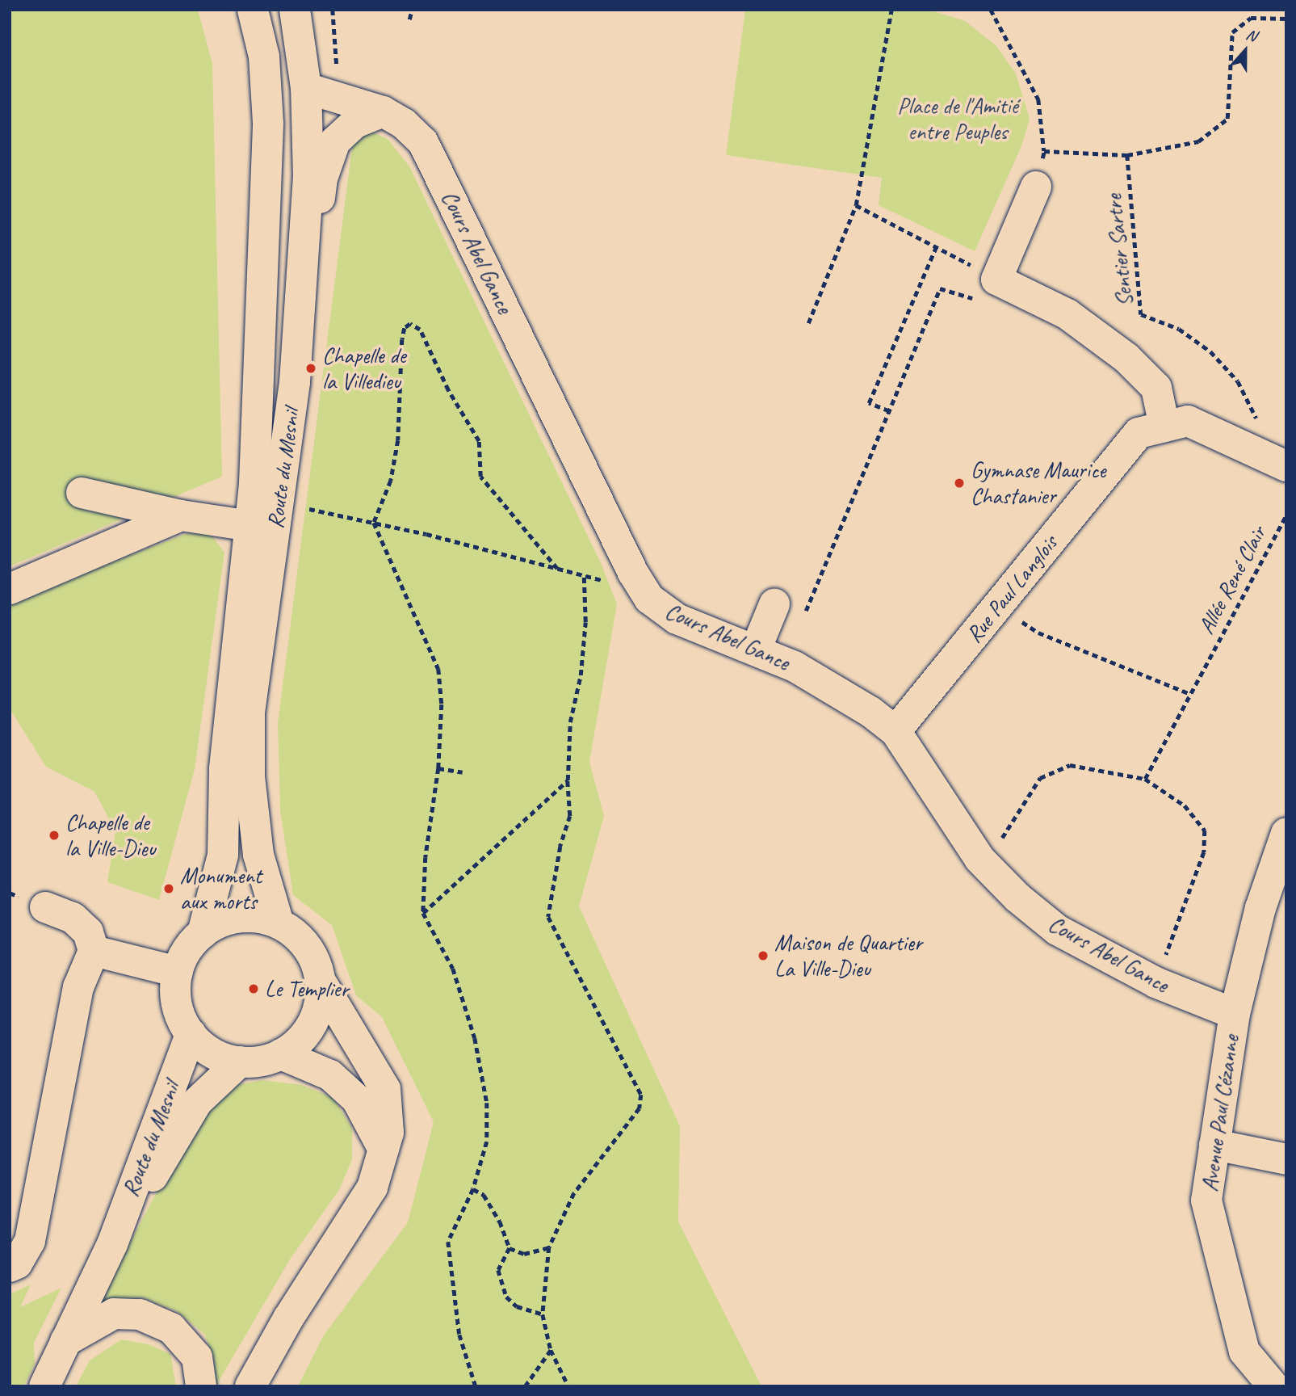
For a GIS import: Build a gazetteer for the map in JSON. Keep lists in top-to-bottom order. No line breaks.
{"streets":{"street":["Cours Abel Gance","Route du Mesnil","Rue Paul Langlois","Avenue Paul Cézanne"],"path":["Sentier Sartre","Allée René Clair"]},"crossings":[["Cours Abel Gance","Route du Mesnil"],["Cours Abel Gance","Rue Paul Langlois"],["Cours Abel Gance","Avenue Paul Cézanne"]],"parks":["Place de l'Amitié entre Peuples"],"places":["Chapelle de la Villedieu","Gymnase Maurice Chastanier","Chapelle de la Ville-Dieu","Monument aux morts","Maison de Quartier La Ville-Dieu","Le Templier"],"north":"top"}
